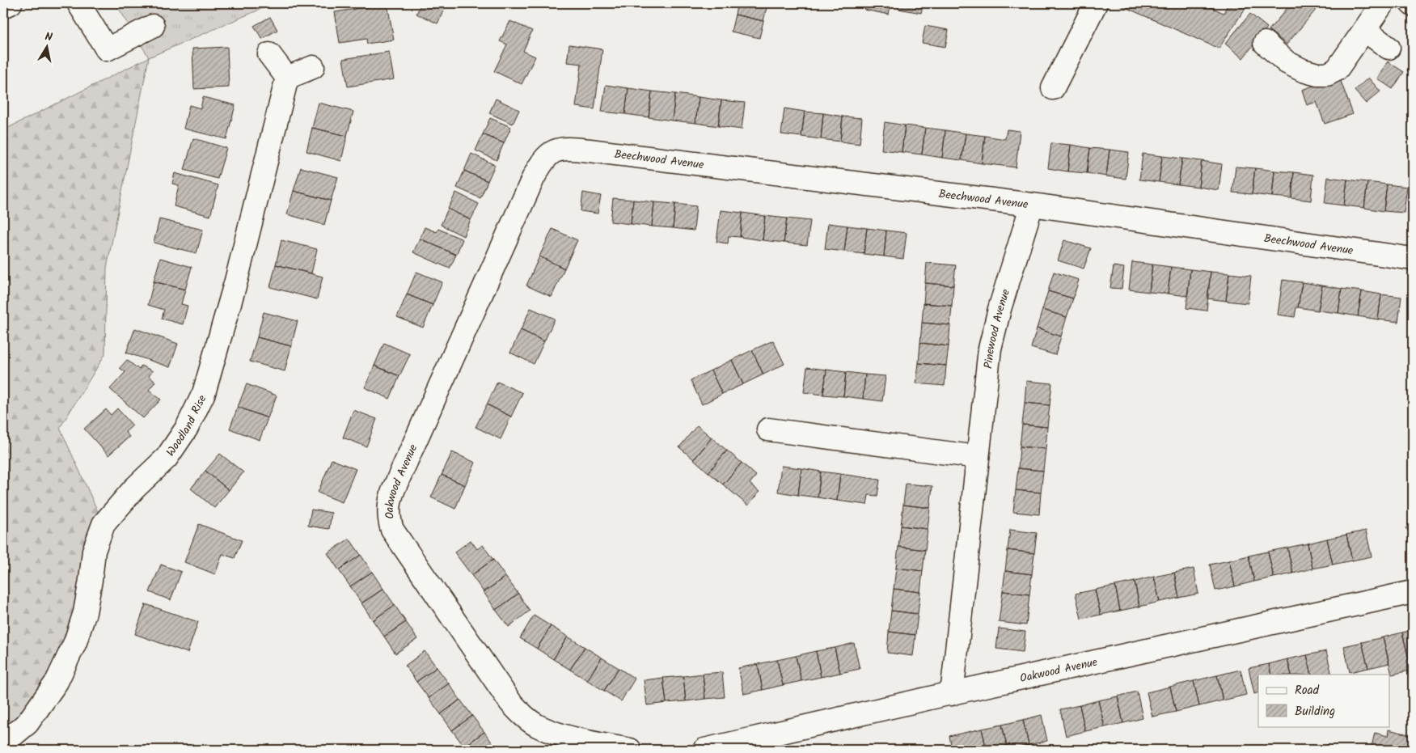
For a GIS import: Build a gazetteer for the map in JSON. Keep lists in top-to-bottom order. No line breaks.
{"streets":{"street":["Beechwood Avenue","Pinewood Avenue","Woodland Rise","Oakwood Avenue"]},"crossings":[["Beechwood Avenue","Pinewood Avenue"],["Beechwood Avenue","Oakwood Avenue"],["Pinewood Avenue","Oakwood Avenue"]],"legend":["Road","Building"],"north":"top"}
